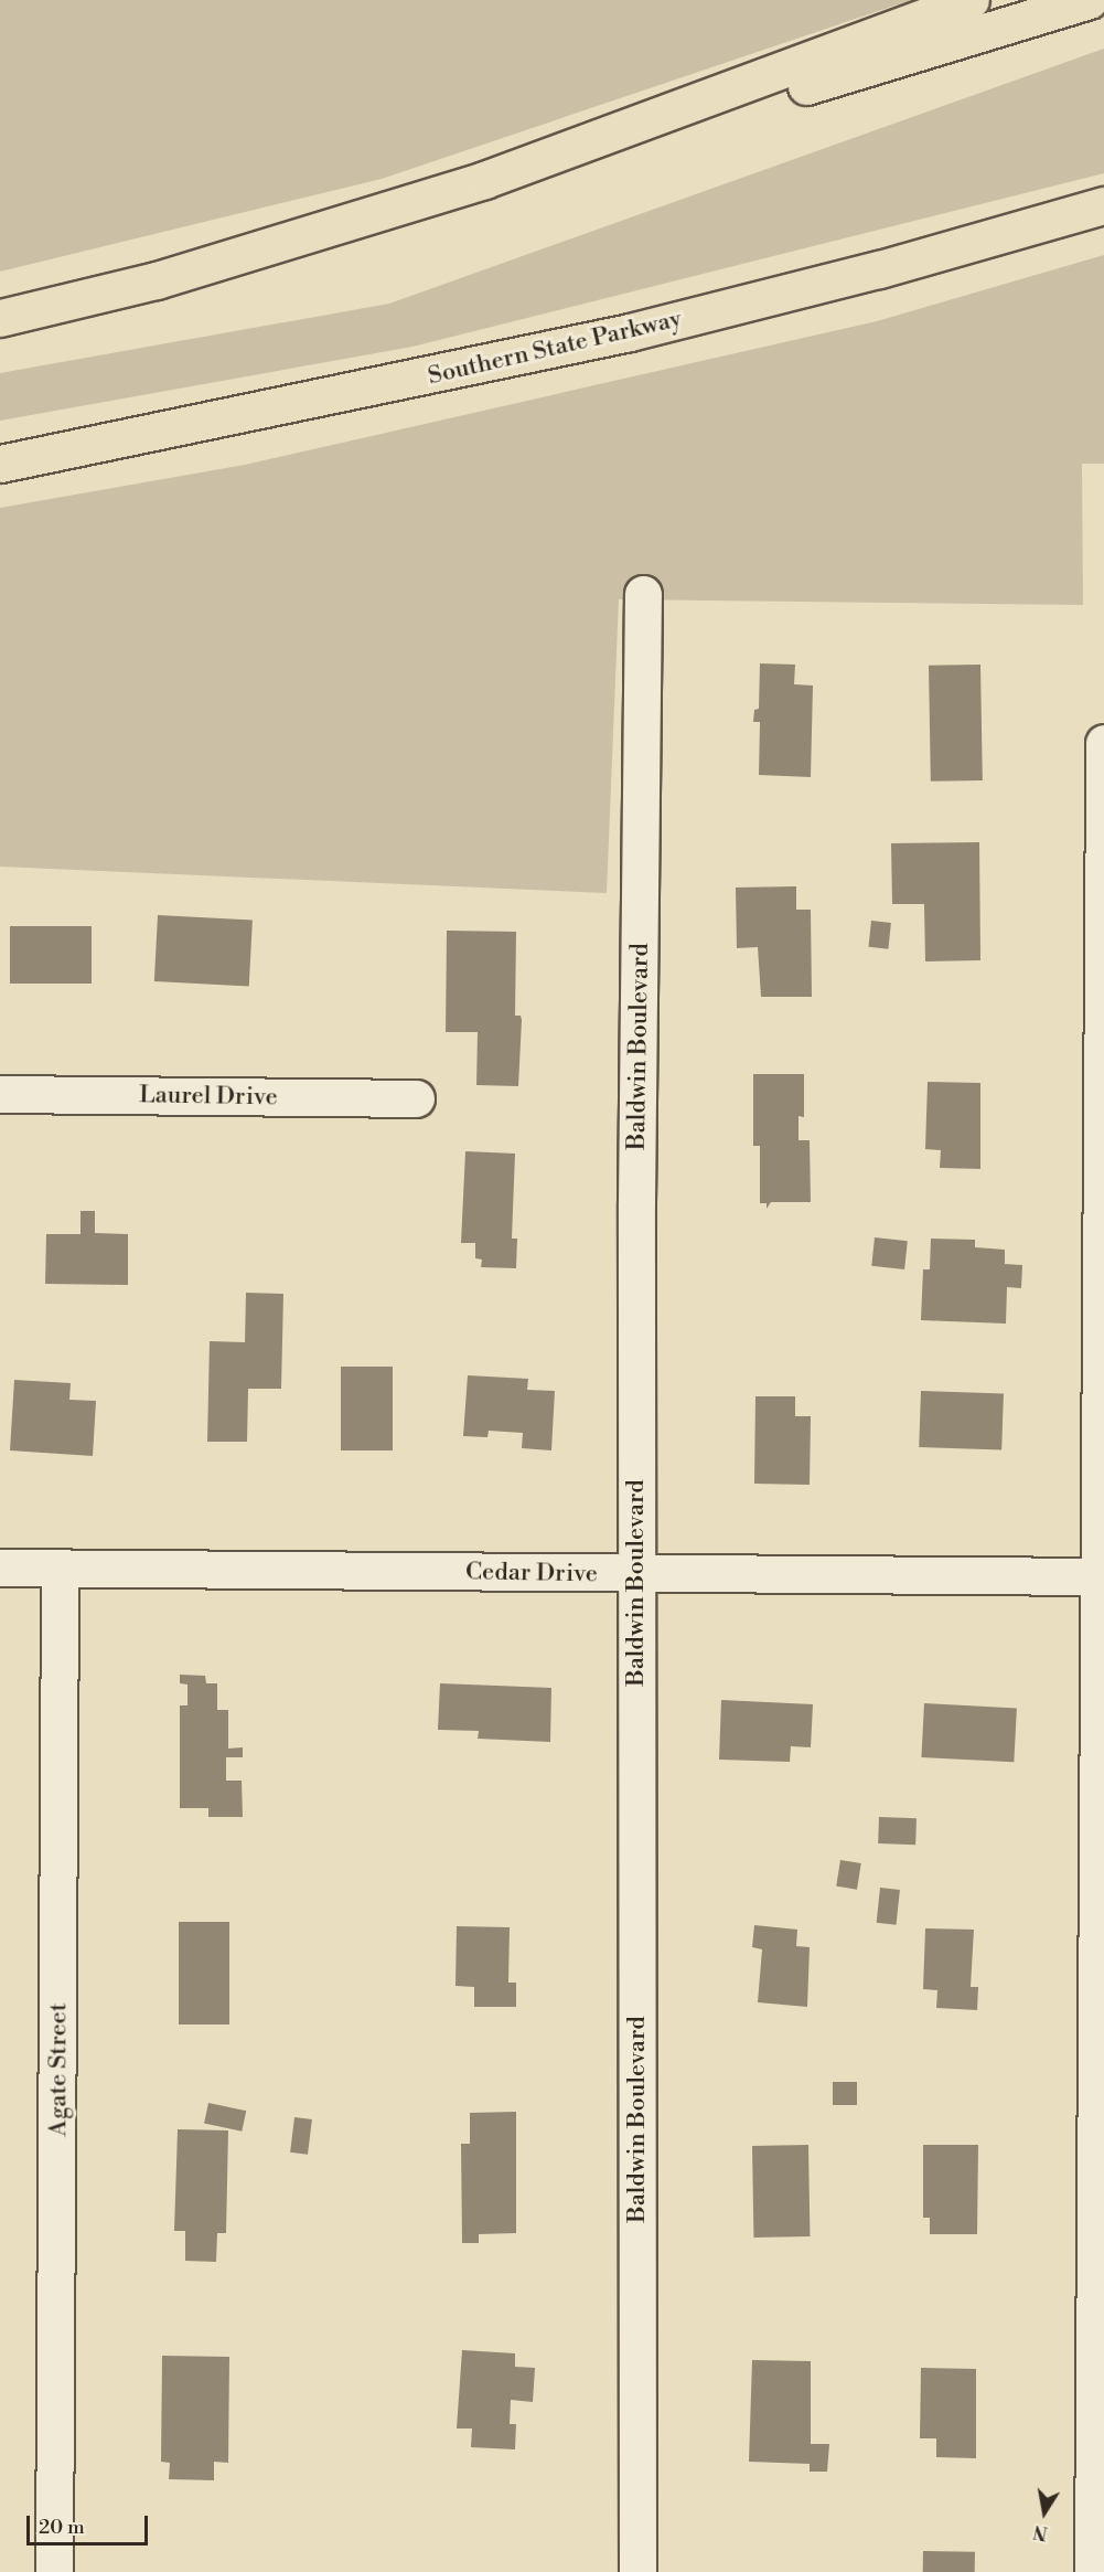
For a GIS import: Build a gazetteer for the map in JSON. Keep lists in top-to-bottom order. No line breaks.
{"streets":{"highway":["Southern State Parkway"],"street":["Baldwin Boulevard","Laurel Drive","Cedar Drive","Agate Street"]},"crossings":[["Baldwin Boulevard","Cedar Drive"],["Cedar Drive","Agate Street"]],"scale_bar":"20 m","north":"bottom"}
